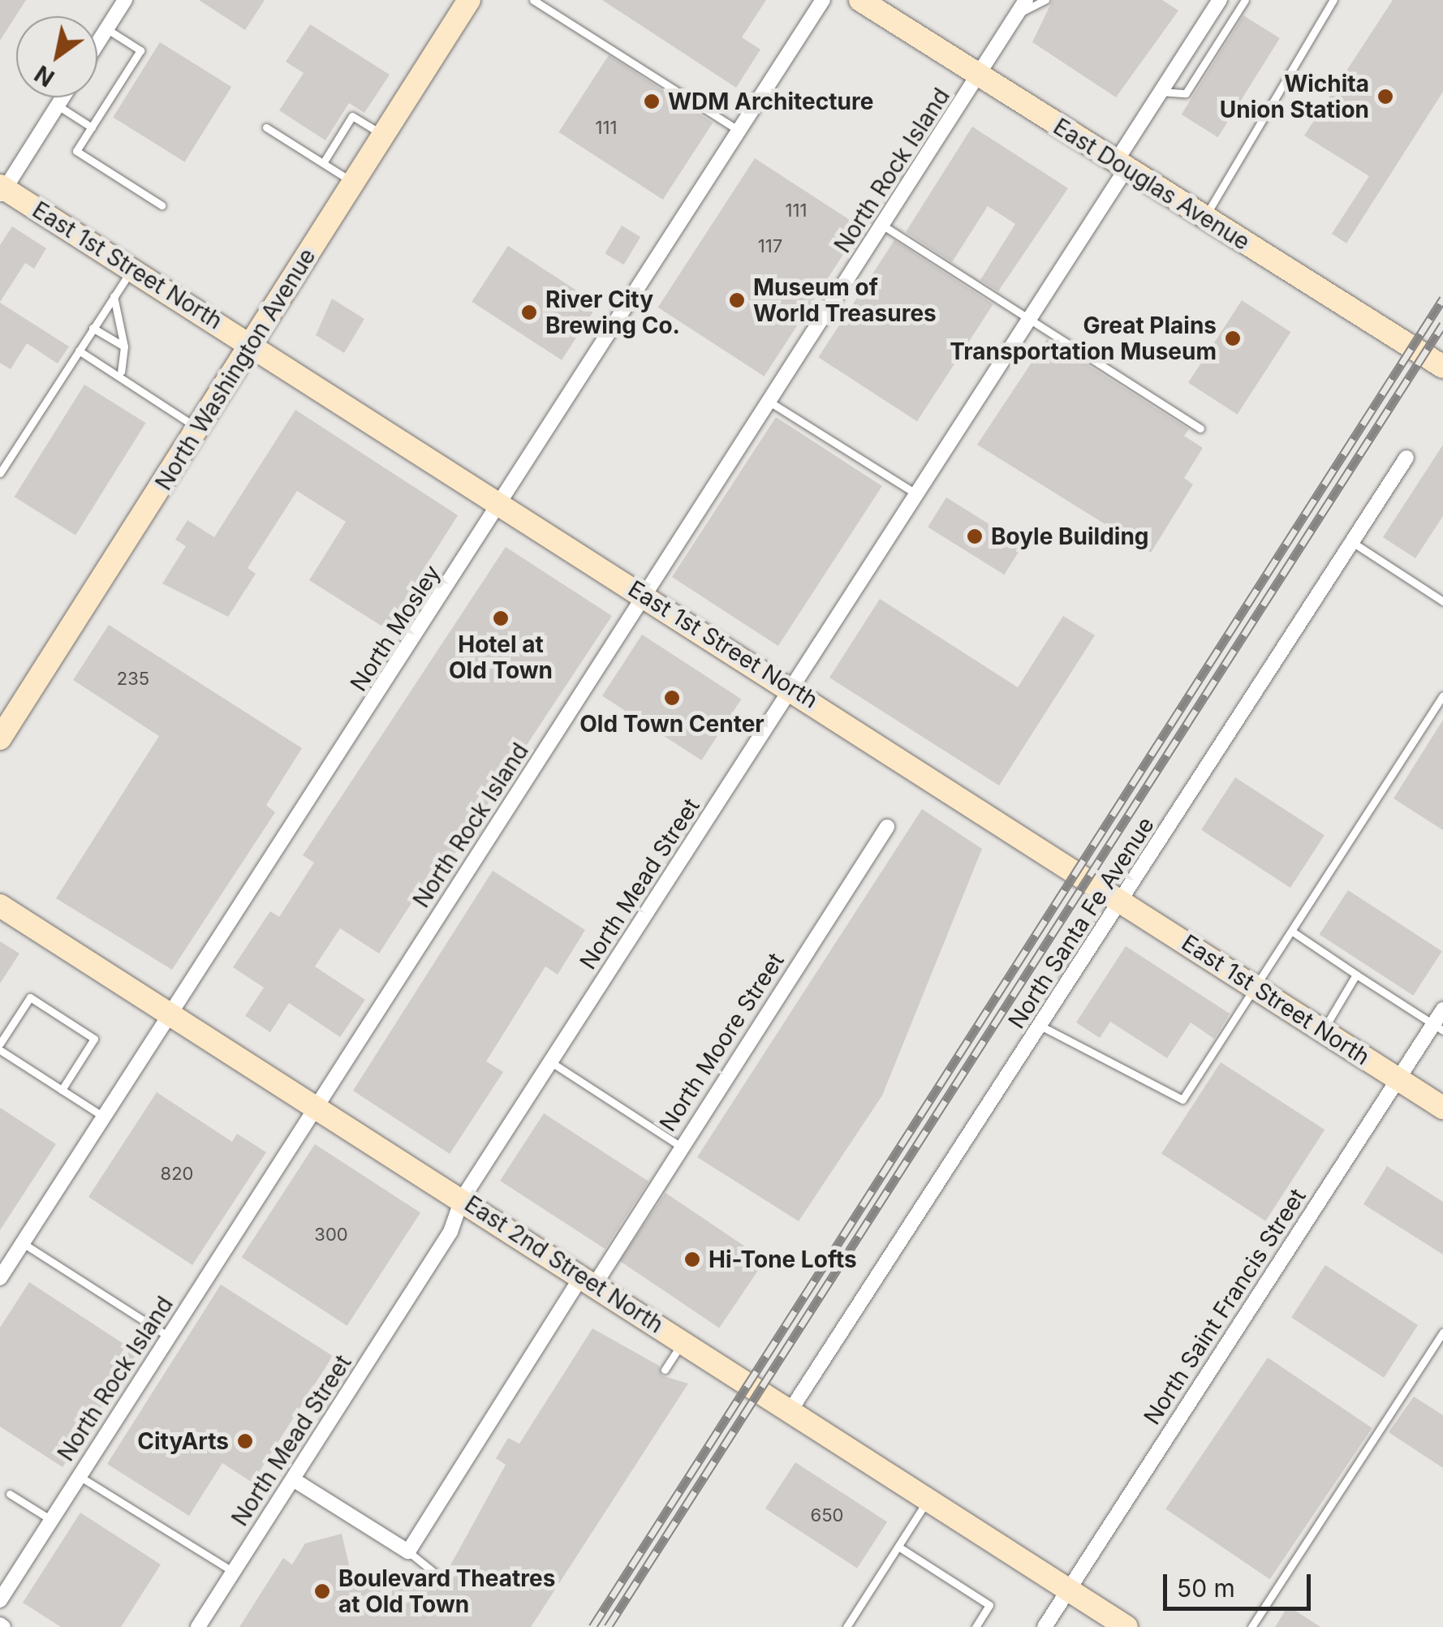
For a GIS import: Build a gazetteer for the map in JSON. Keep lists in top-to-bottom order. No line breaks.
{"streets":{"street":["North Rock Island","East Douglas Avenue","East 1st Street North","North Washington Avenue","North Mosley","North Mead Street","North Santa Fe Avenue","North Moore Street","East 2nd Street North","North Saint Francis Street"]},"crossings":[["North Rock Island","East Douglas Avenue"],["North Rock Island","East 1st Street North"],["North Rock Island","East 2nd Street North"],["East Douglas Avenue","North Mead Street"],["East 1st Street North","North Washington Avenue"],["East 1st Street North","North Mosley"],["East 1st Street North","North Mead Street"],["East 1st Street North","North Santa Fe Avenue"],["East 1st Street North","North Saint Francis Street"],["North Mosley","East 2nd Street North"],["North Mead Street","East 2nd Street North"],["North Santa Fe Avenue","East 2nd Street North"],["North Moore Street","East 2nd Street North"],["East 2nd Street North","North Saint Francis Street"]],"places":["Wichita Union Station","WDM Architecture","Museum of World Treasures","River City Brewing Co.","Great Plains Transportation Museum","Boyle Building","Hotel at Old Town","Old Town Center","Hi-Tone Lofts","CityArts","Boulevard Theatres at Old Town"],"house_numbers":["111","111","117","235","820","300","650"],"scale_bar":"50 m","north":"bottom left"}
